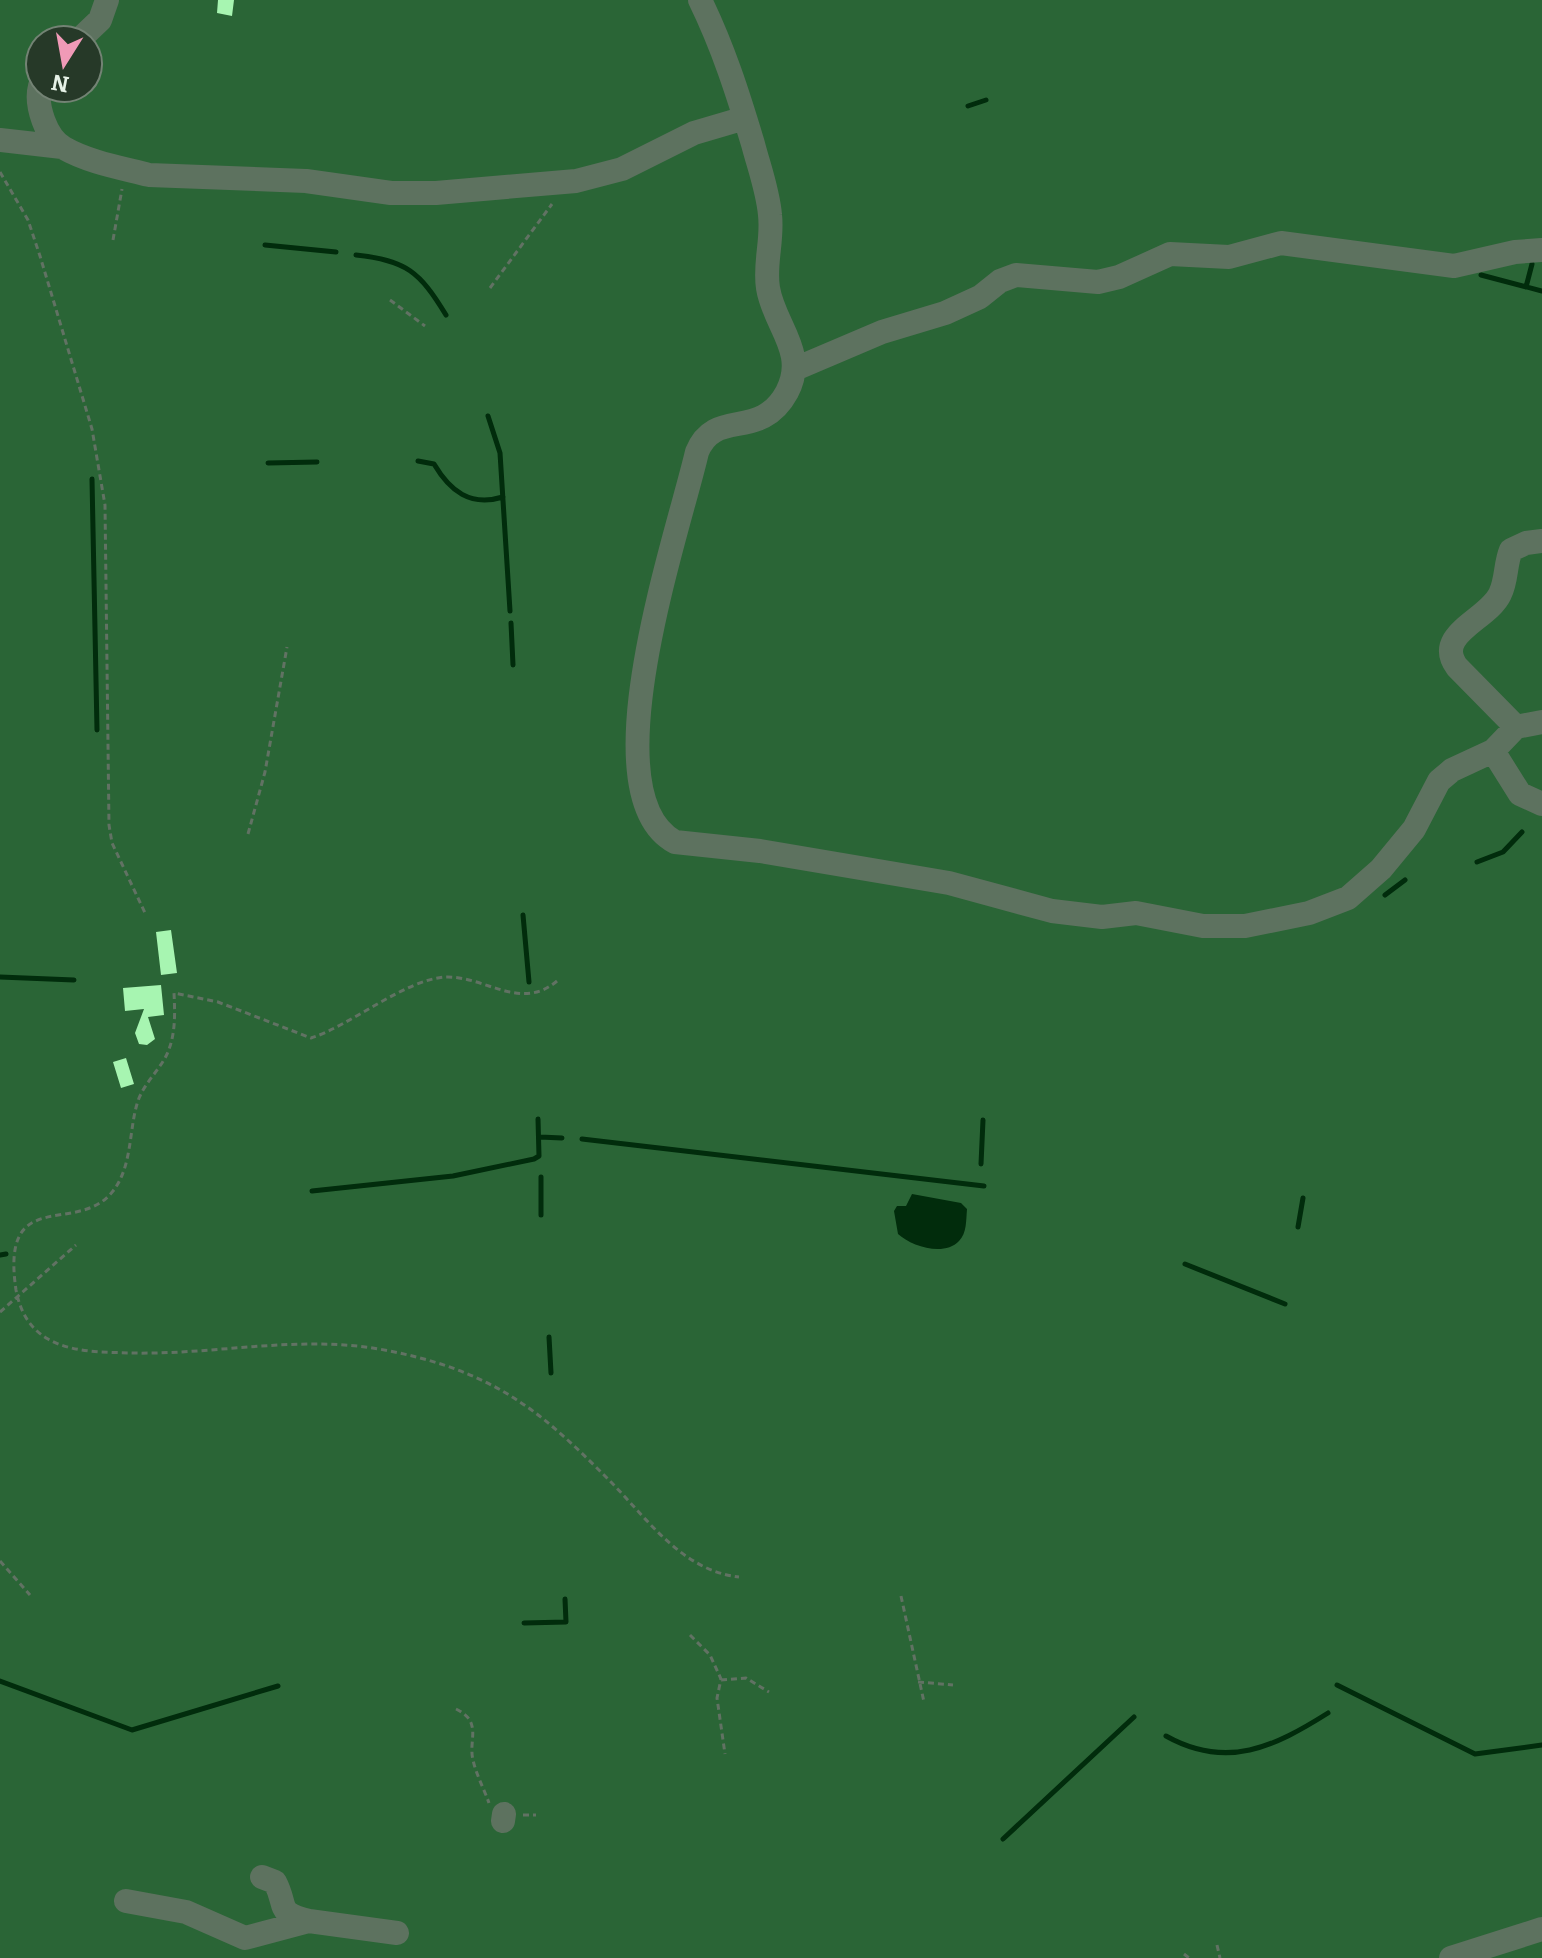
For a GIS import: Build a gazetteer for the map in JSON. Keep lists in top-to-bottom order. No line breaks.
{"north":"bottom"}
